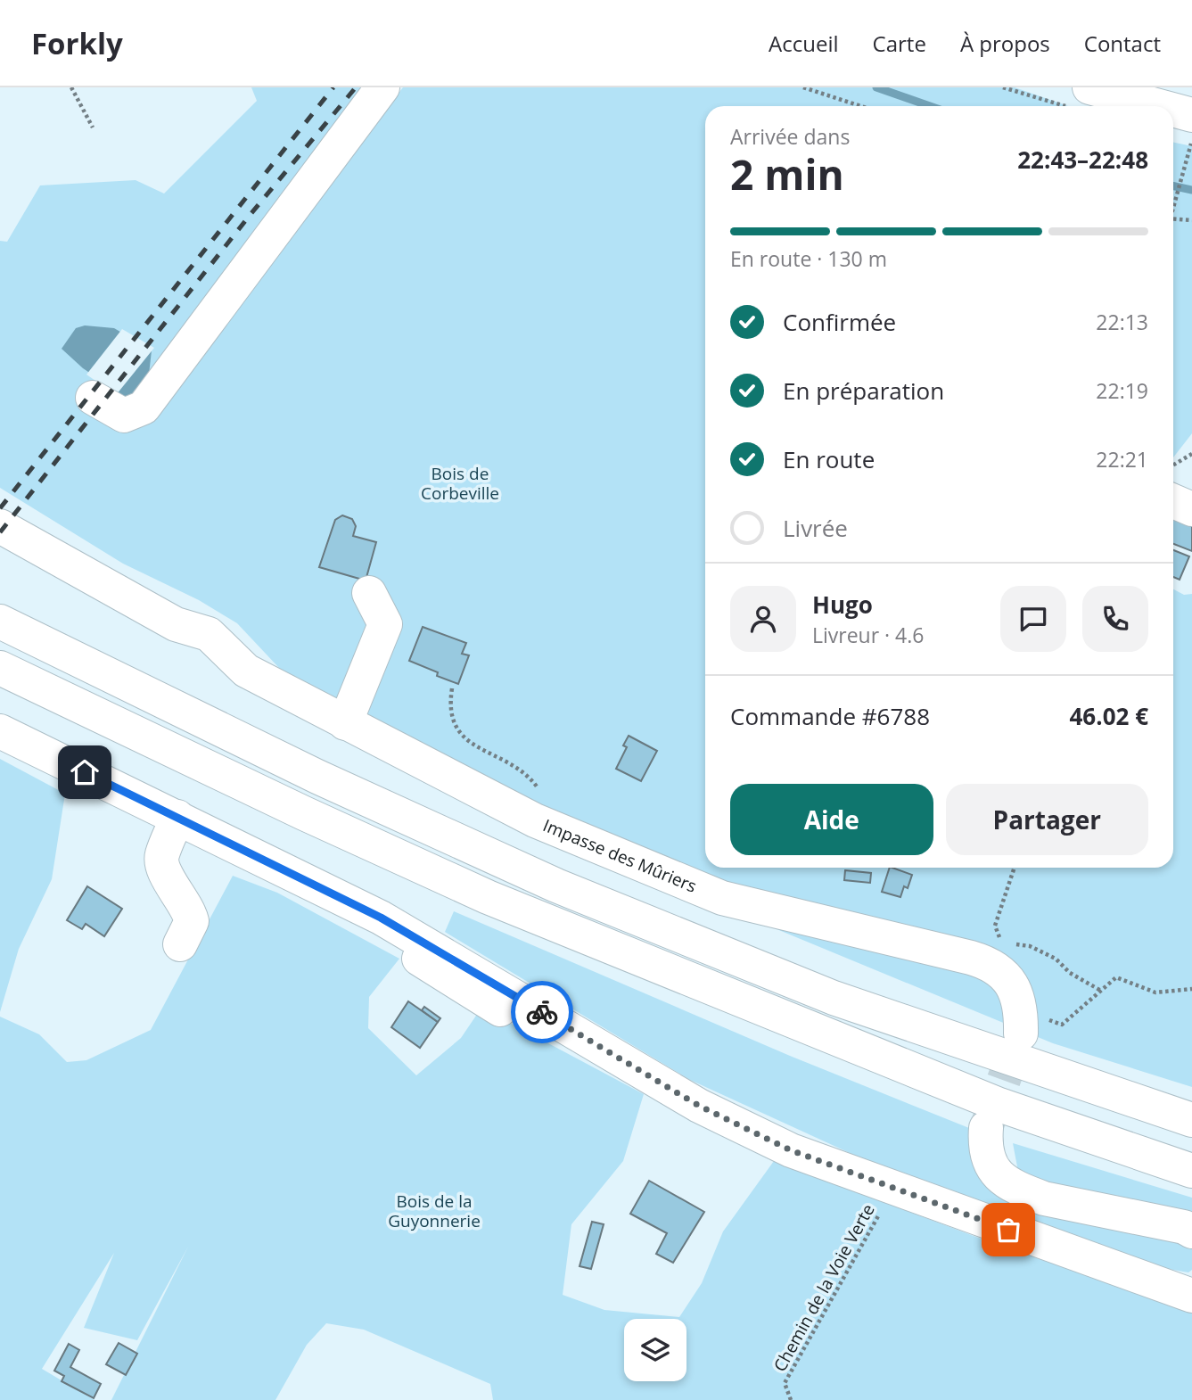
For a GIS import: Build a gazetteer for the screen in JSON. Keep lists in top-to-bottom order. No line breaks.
{"streets":{"main road":["Impasse des Mûriers"],"path":["Chemin de la Voie Verte"]},"parks":["Bois de Corbeville","Bois de la Guyonnerie"],"page":{"header":"Forkly","nav":["Accueil","Carte","À propos","Contact"],"heading":["2 min","Arrivée dans","22:43–22:48"],"panel":["Hugo","Livreur · 4.6","Commande #6788","46.02 €"],"bar":"En route · 130 m","list":[["Confirmée","22:13"],["En préparation","22:19"],["En route","22:21"],"Livrée"],"buttons":["Aide","Partager"]}}
